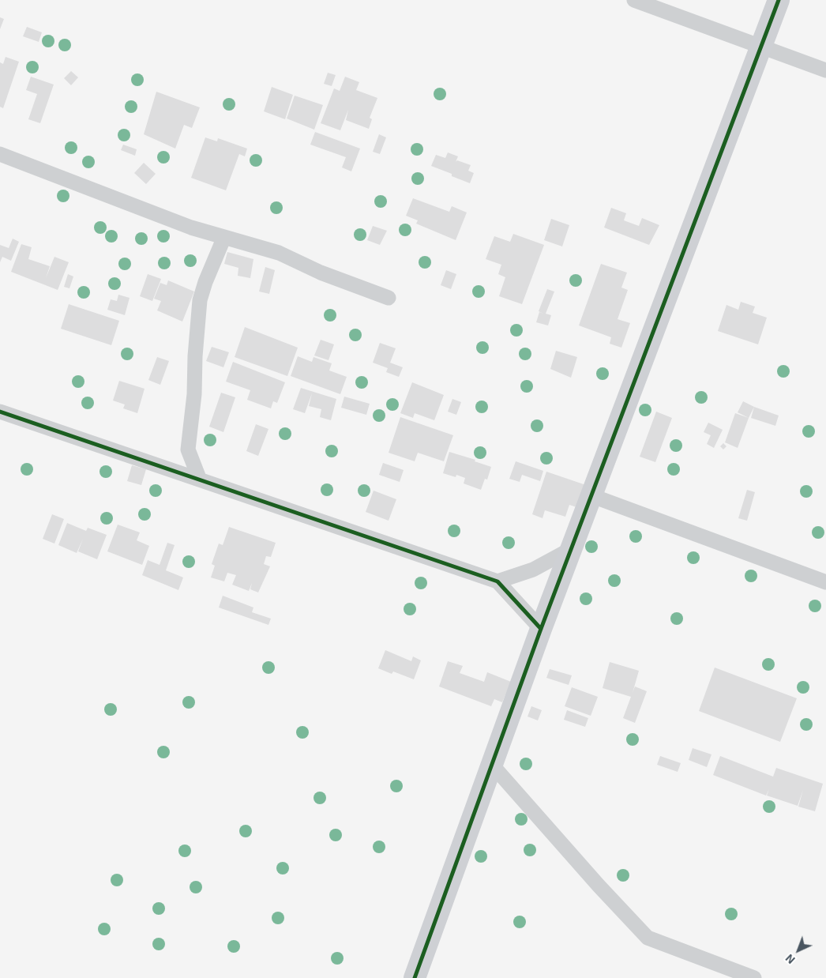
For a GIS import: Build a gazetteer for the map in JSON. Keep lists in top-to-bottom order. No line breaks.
{"north":"bottom left"}
